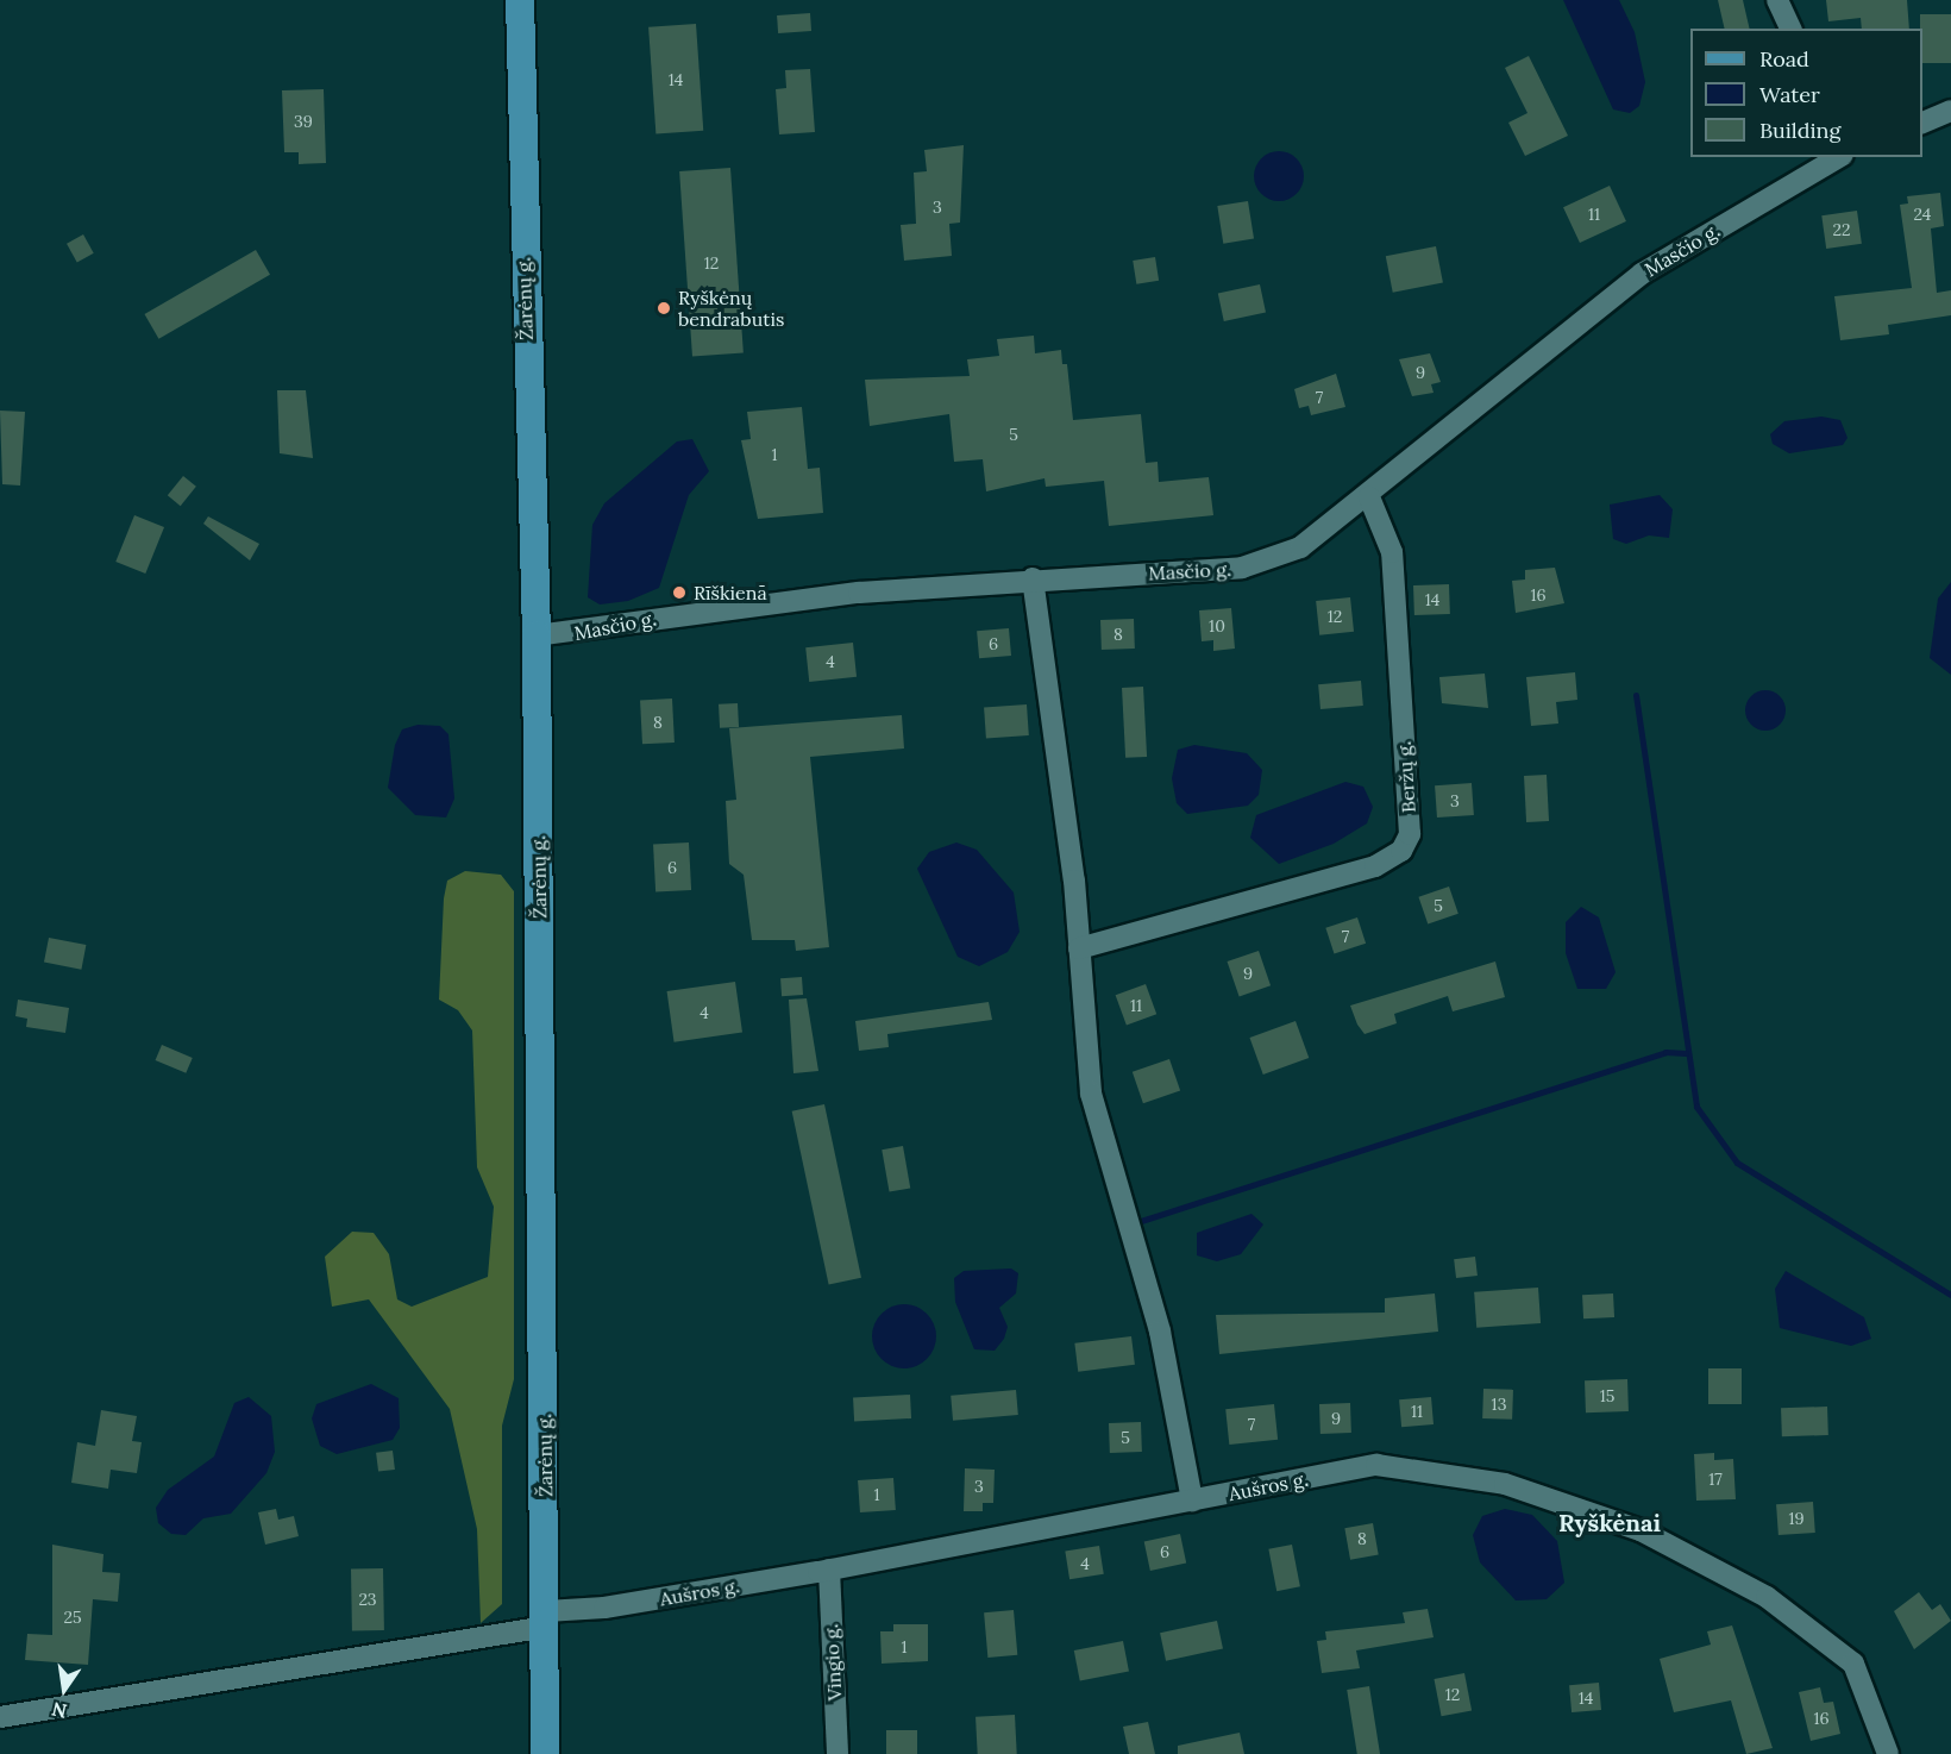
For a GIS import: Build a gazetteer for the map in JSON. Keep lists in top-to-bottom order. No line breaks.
{"streets":{"main road":["Žarėnų g."],"street":["Masčio g.","Beržų g.","Aušros g.","Vingio g."]},"crossings":[["Masčio g.","Žarėnų g."],["Masčio g.","Beržų g."],["Žarėnų g.","Aušros g."],["Aušros g.","Vingio g."]],"districts":["Ryškėnai"],"places":["Ryškėnų bendrabutis","Rīškienā"],"house_numbers":["14","39","3","11","24","22","12","9","7","5","1","16","14","12","10","8","6","4","8","3","6","5","7","9","11","4","15","13","11","9","7","5","17","3","1","19","8","6","4","23","25","1","12","14","16"],"legend":["Road","Water","Building"],"north":"bottom"}
